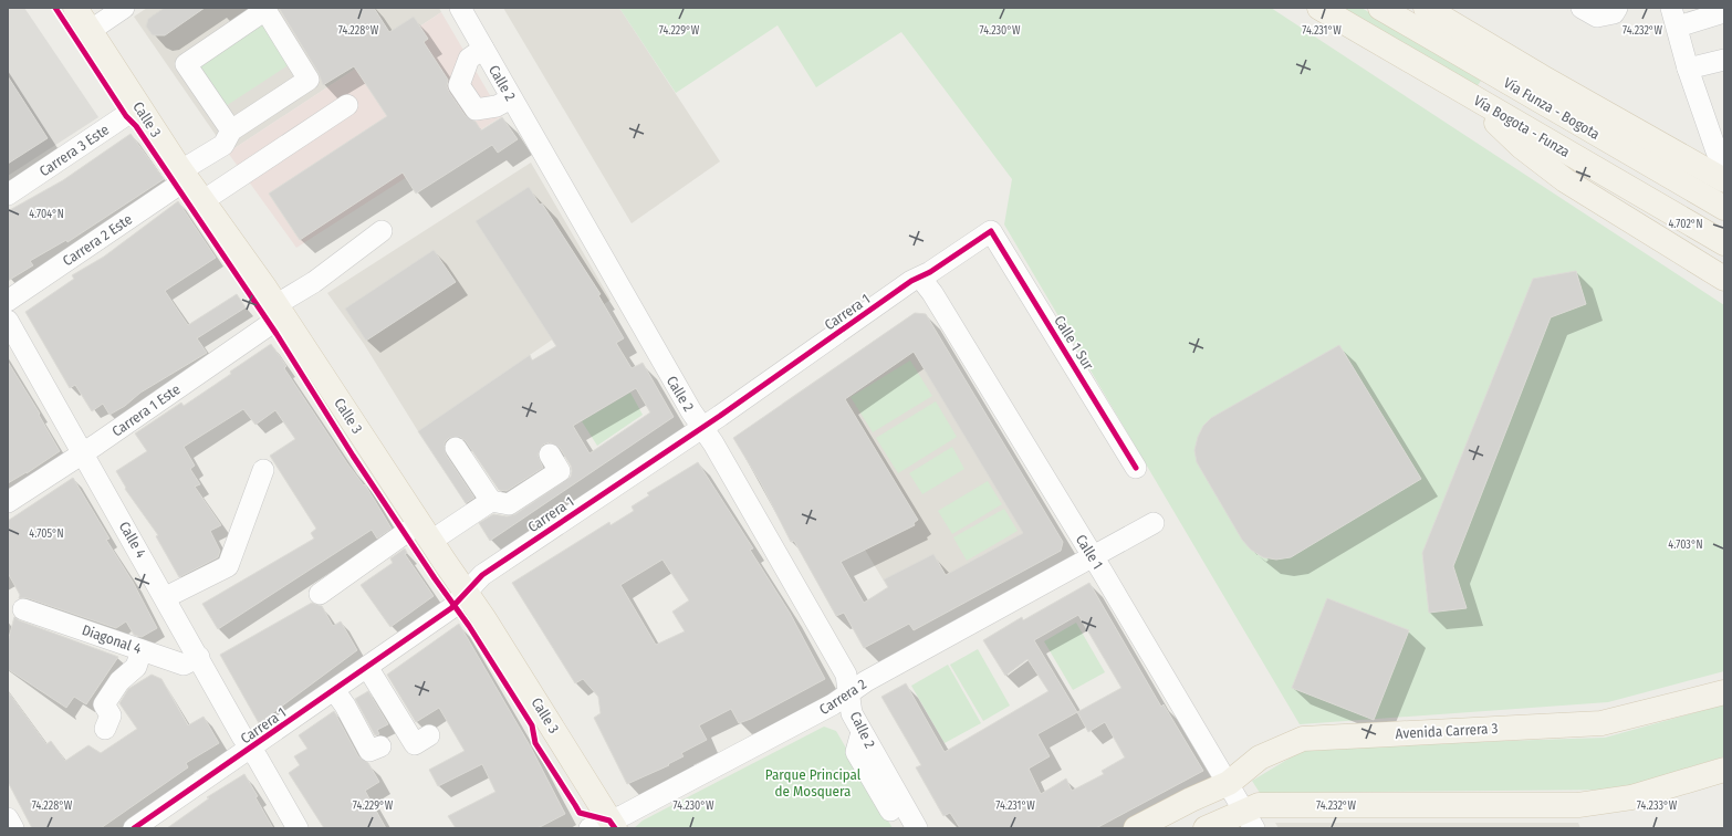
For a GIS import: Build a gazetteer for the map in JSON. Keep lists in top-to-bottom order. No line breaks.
{"streets":{"main road":["Vía Funza - Bogota","Calle 3","Vía Bogota - Funza","Avenida Carrera 3"],"street":["Calle 2","Carrera 3 Este","Carrera 2 Este","Carrera 1","Calle 1 Sur","Carrera 1 Este","Calle 4","Calle 1","Diagonal 4","Carrera 2"]},"crossings":[["Calle 2","Carrera 1"],["Calle 2","Carrera 2"],["Calle 3","Carrera 3 Este"],["Calle 3","Carrera 2 Este"],["Calle 3","Carrera 1"],["Calle 3","Carrera 1 Este"],["Calle 3","Carrera 2"],["Carrera 1","Calle 1 Sur"],["Carrera 1","Calle 4"],["Carrera 1","Calle 1"],["Carrera 1 Este","Calle 4"],["Calle 4","Diagonal 4"],["Calle 1","Carrera 2"],["Calle 1","Avenida Carrera 3"]],"parks":["Parque Principal de Mosquera"],"coordinates":["74.228°W","74.229°W","74.230°W","74.231°W","74.232°W","4.704°N","4.702°N","4.705°N","4.703°N","74.233°W"]}
